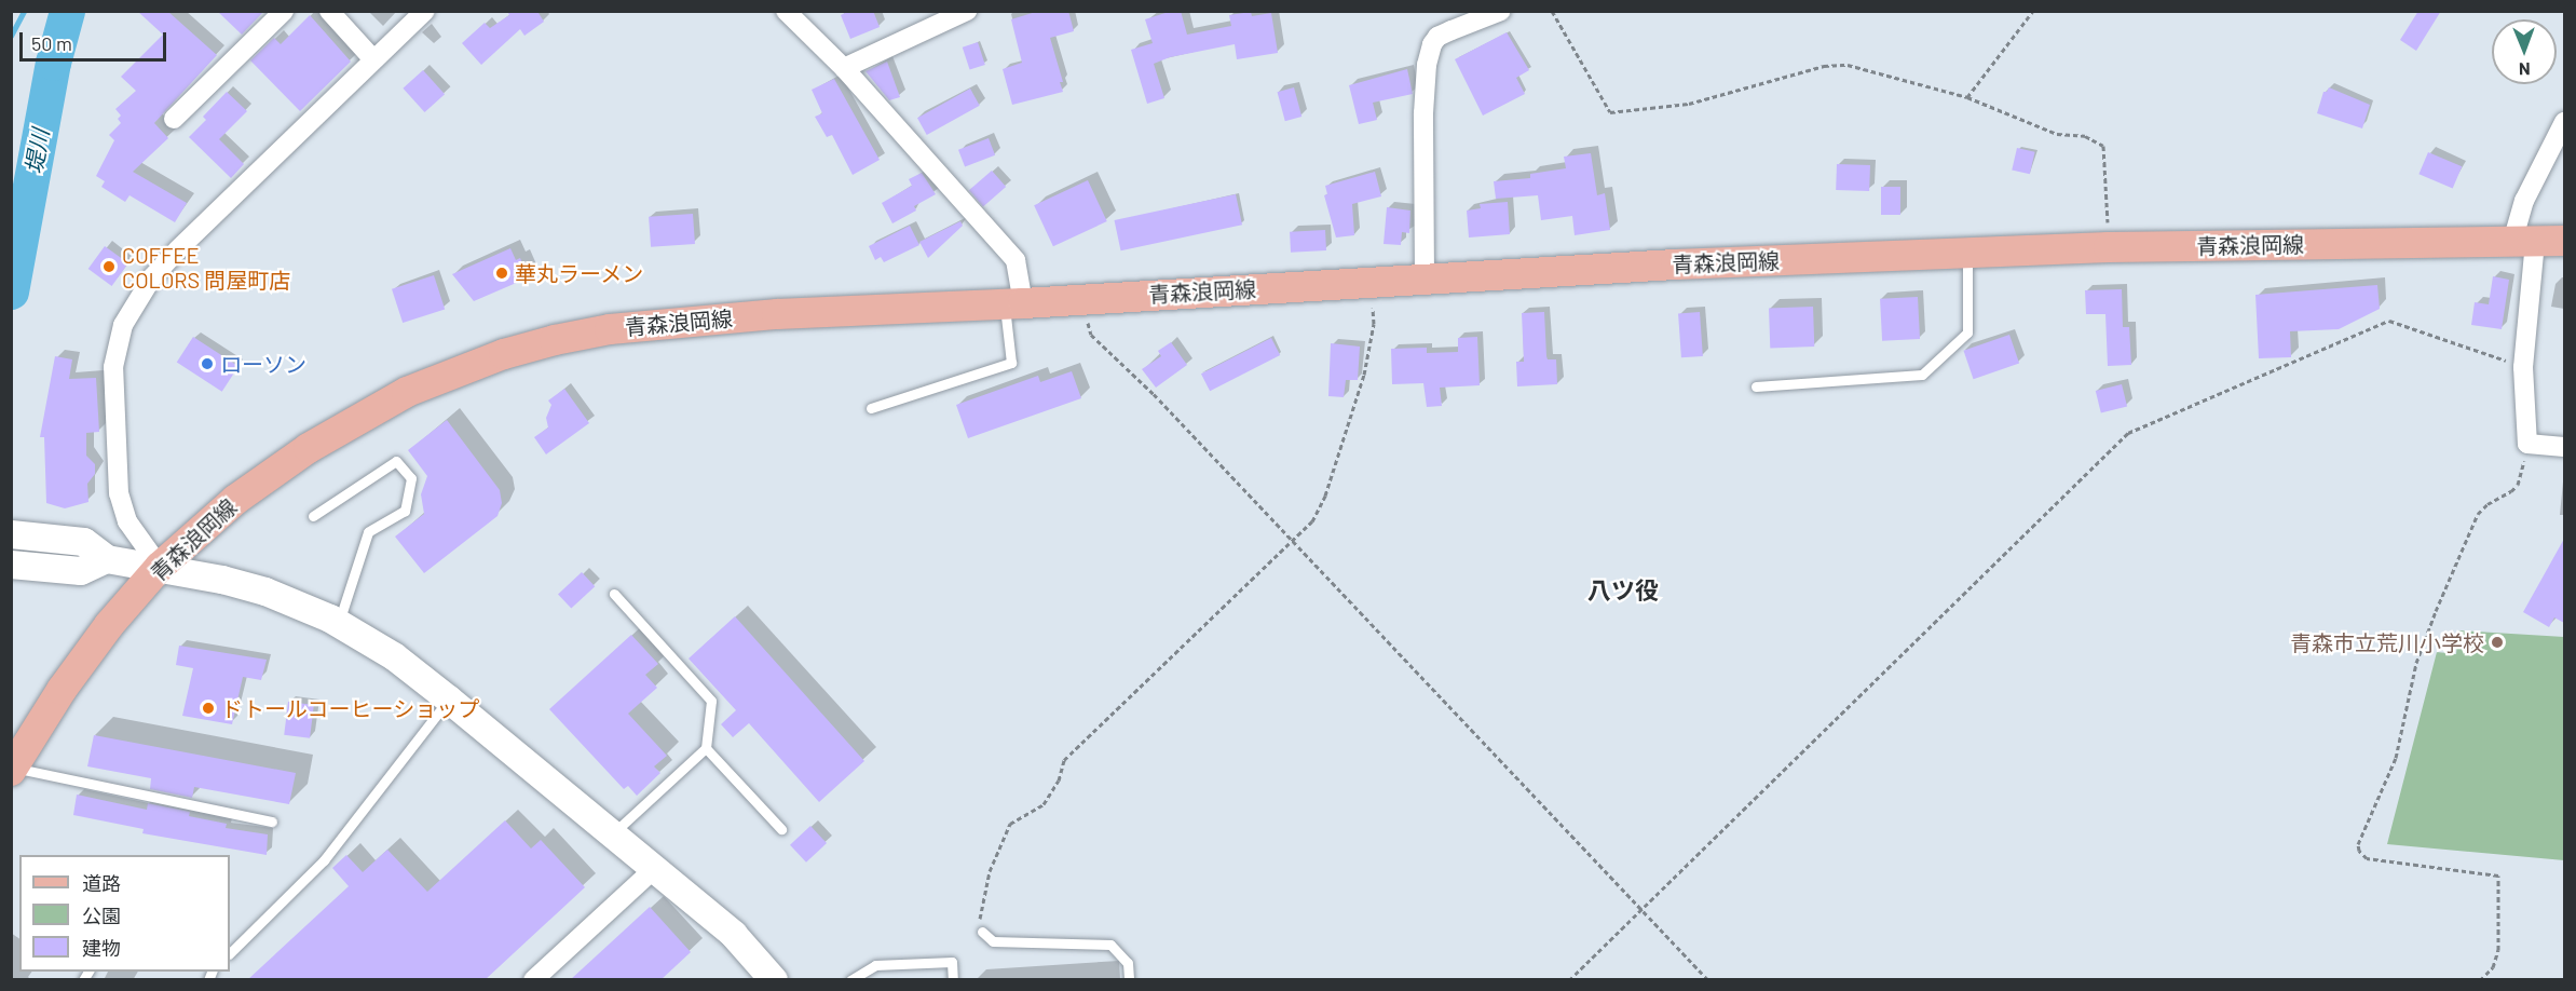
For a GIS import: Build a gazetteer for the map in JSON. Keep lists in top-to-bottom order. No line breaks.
{"streets":{"main road":["青森浪岡線"]},"districts":["八ツ役"],"water":["堤川"],"places":["COFFEE COLORS 問屋町店","華丸ラーメン","ローソン","青森市立荒川小学校","ドトールコーヒーショップ"],"legend":["道路","公園","建物"],"scale_bar":"50 m","north":"bottom"}
